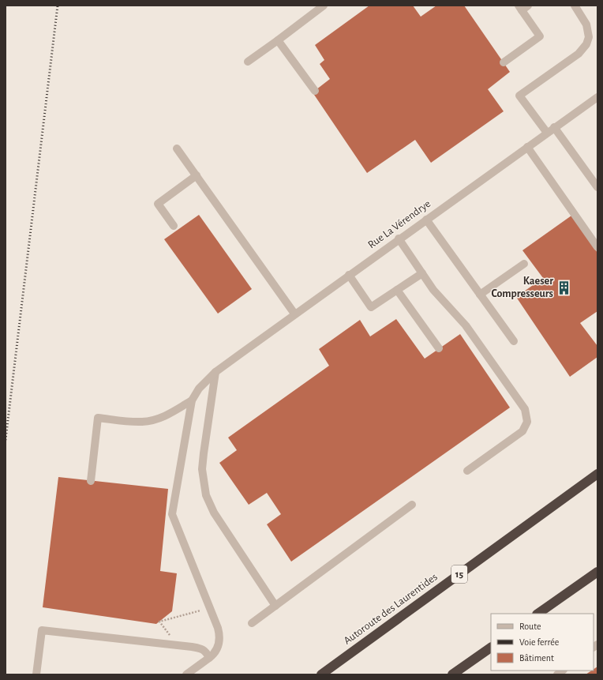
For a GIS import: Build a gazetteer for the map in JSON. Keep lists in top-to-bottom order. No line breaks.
{"streets":{"highway":["15","Autoroute des Laurentides"],"street":["Rue La Vérendrye"]},"places":{"building":["Kaeser Compresseurs"]},"legend":["Route","Voie ferrée","Bâtiment"]}
